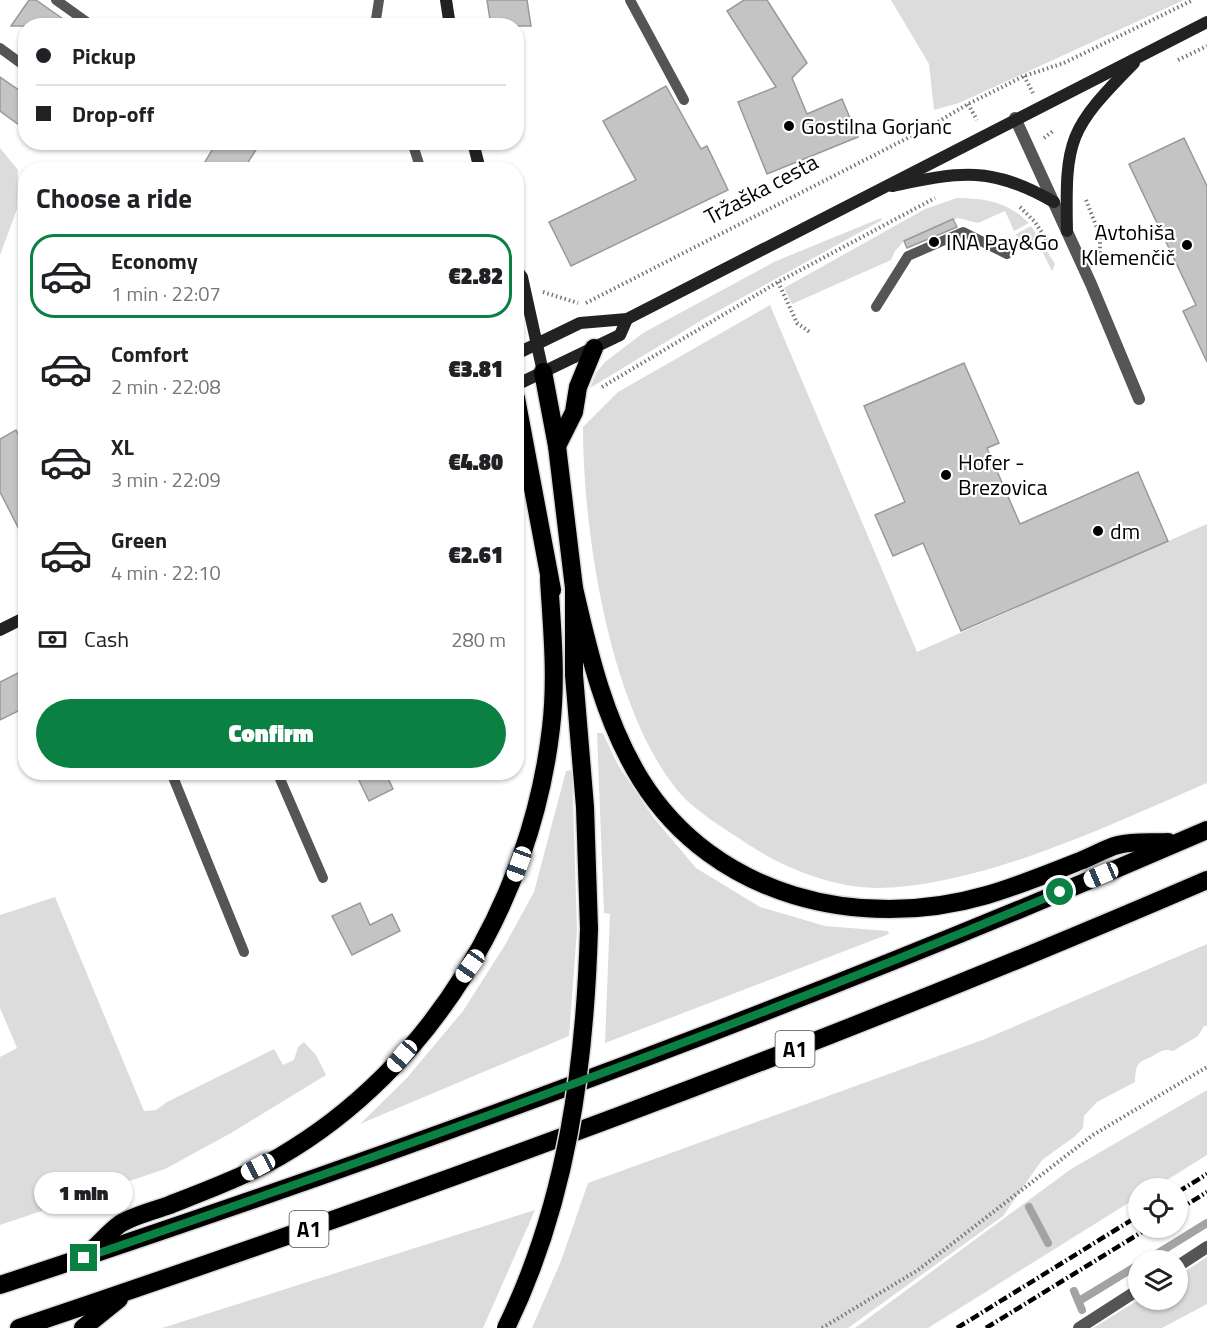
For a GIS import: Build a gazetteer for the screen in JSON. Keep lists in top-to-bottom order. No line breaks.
{"streets":{"highway":["A1"],"path":["Tržaška cesta"]},"places":["Gostilna Gorjanc","INA Pay&Go","Avtohiša Klemenčič","Hofer - Brezovica","dm"],"page":{"banner":["Pickup","Drop-off"],"heading":"Choose a ride","list":[{"name":"Economy","note":"1 min · 22:07","value":"€2.82"},{"name":"Comfort","note":"2 min · 22:08","value":"€3.81"},{"name":"XL","note":"3 min · 22:09","value":"€4.80"},{"name":"Green","note":"4 min · 22:10","value":"€2.61"}],"pay":["Cash","280 m"],"buttons":"Confirm","bubble":"1 min"}}
